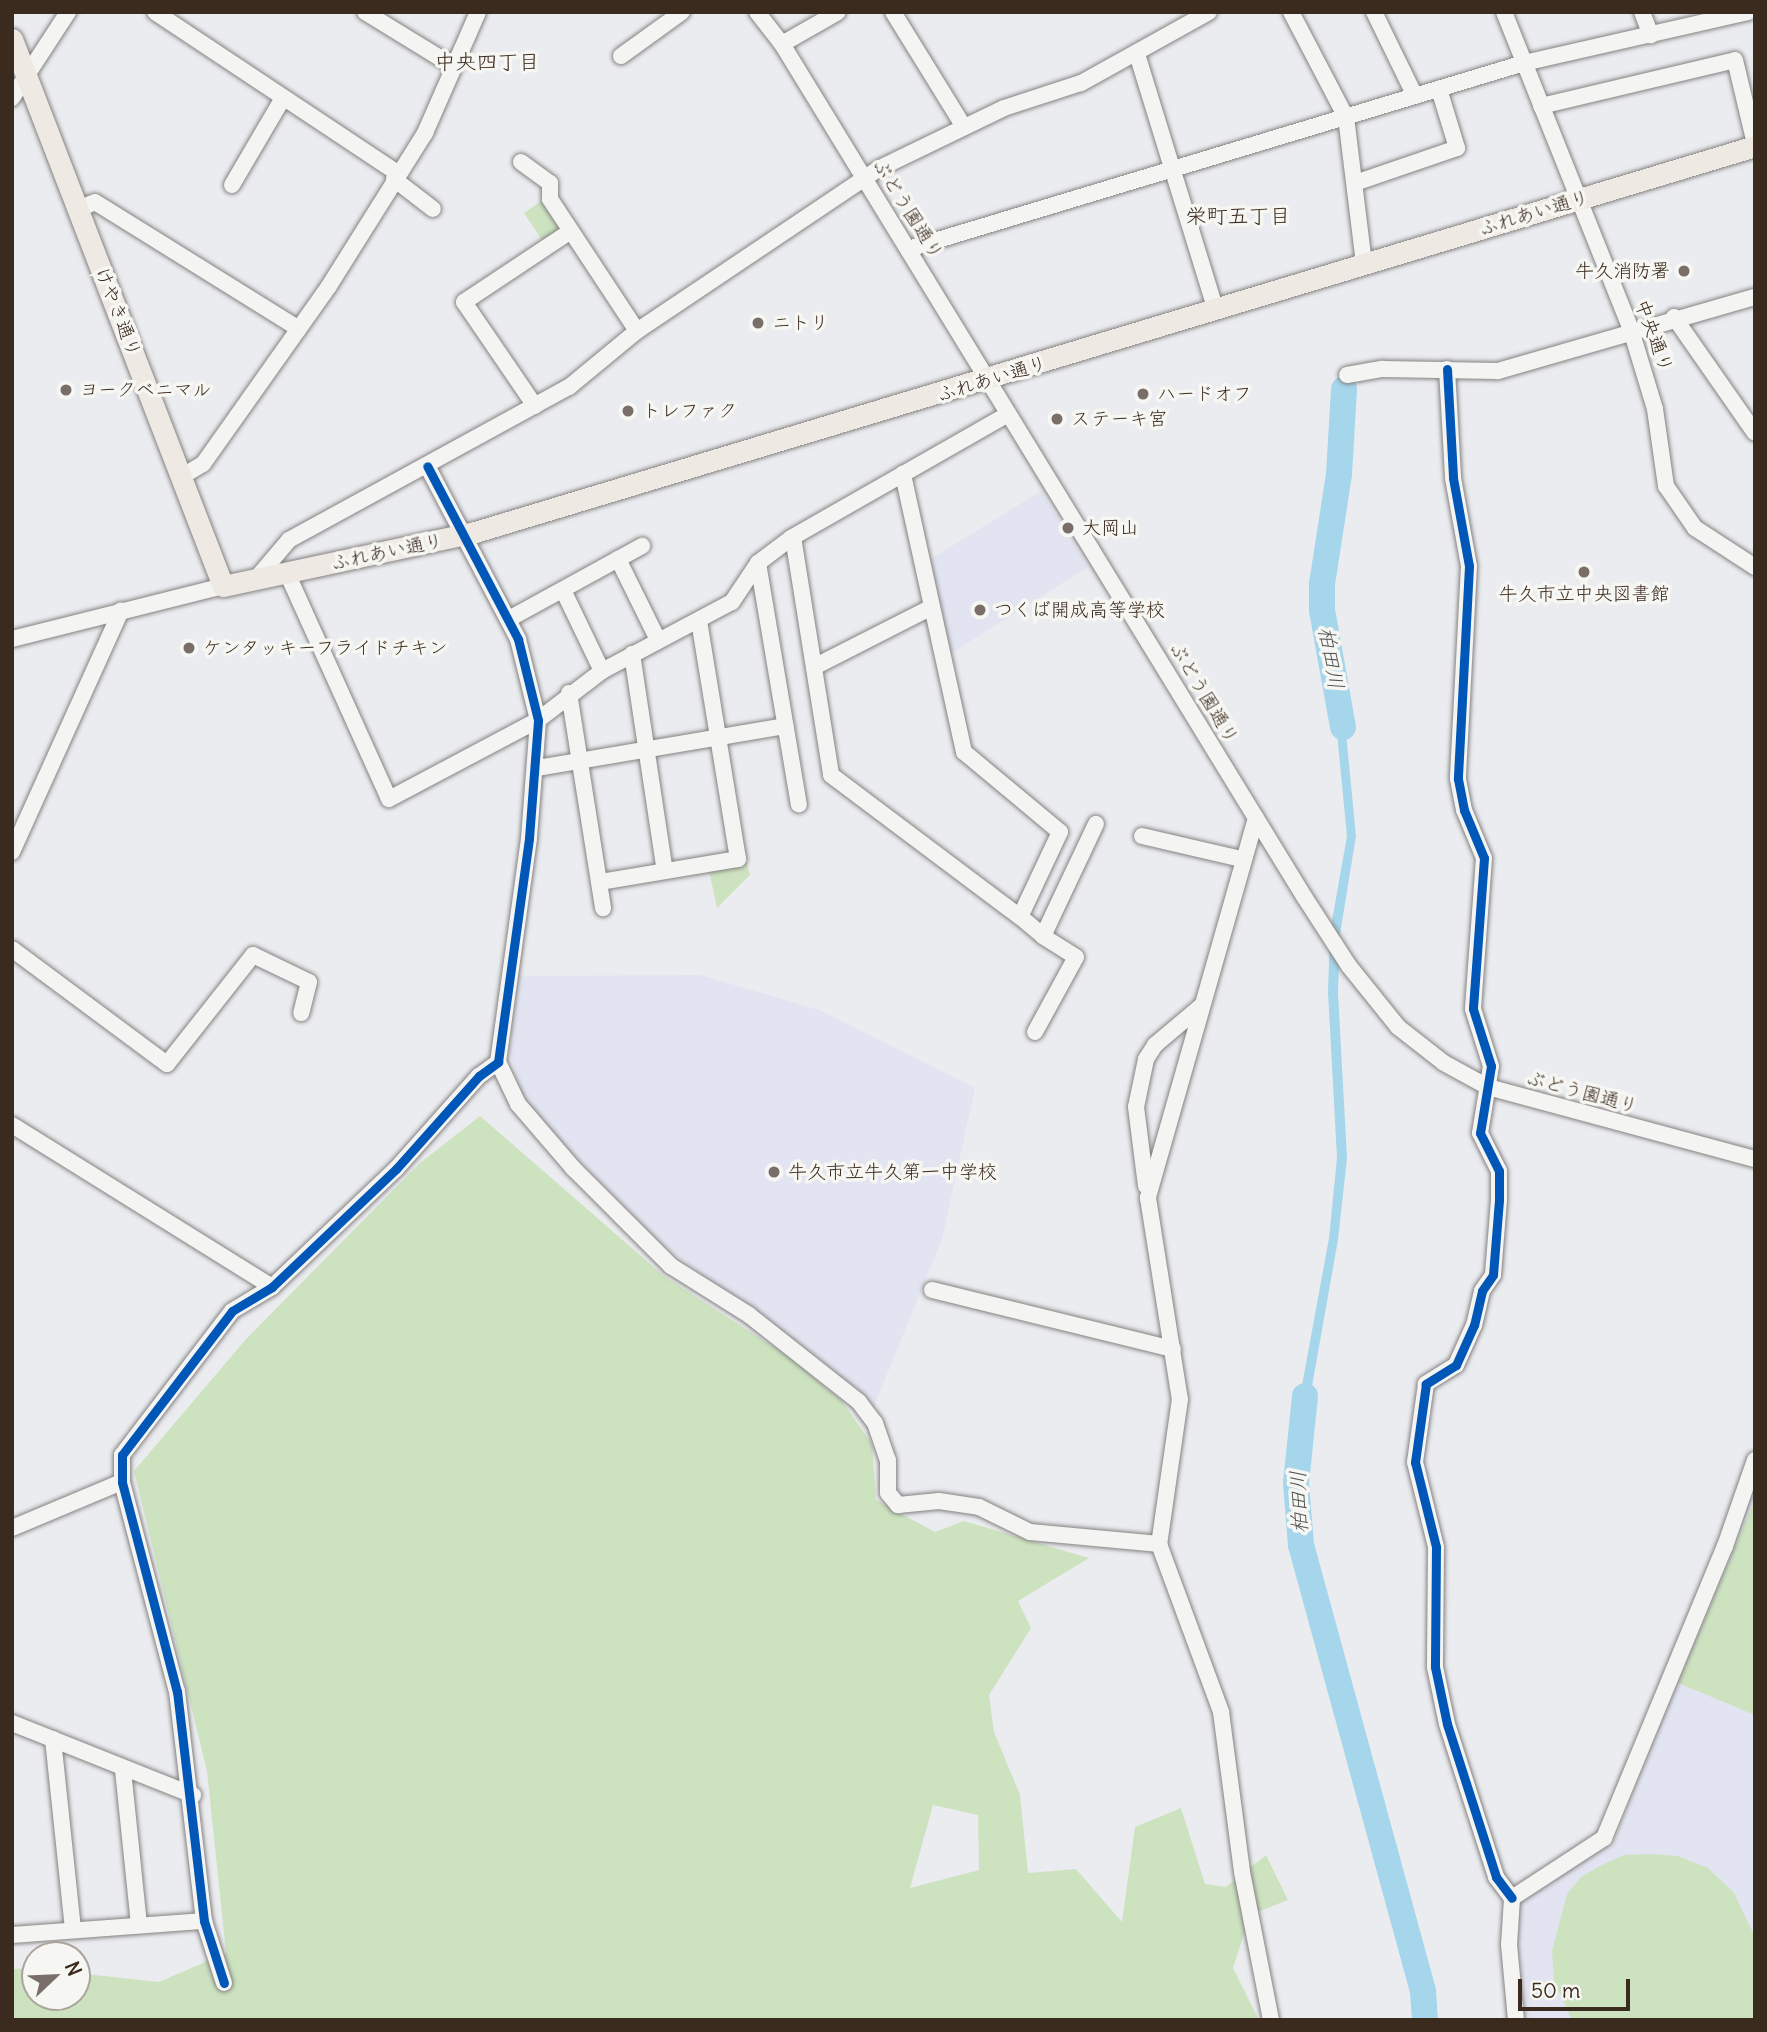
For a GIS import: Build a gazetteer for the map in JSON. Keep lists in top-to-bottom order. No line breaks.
{"streets":{"main road":["ふれあい通り","けやき通り"],"street":["ぶどう園通り","中央通り"]},"crossings":[["ぶどう園通り","ふれあい通り"],["ふれあい通り","けやき通り"],["ふれあい通り","中央通り"]],"districts":["中央四丁目","栄町五丁目"],"water":["柏田川"],"places":["牛久消防署","ニトリ","ヨークベニマル","ハードオフ","トレファク","ステーキ宮","大岡山","牛久市立中央図書館","つくば開成高等学校","ケンタッキーフライドチキン","牛久市立牛久第一中学校"],"scale_bar":"50 m","north":"top right"}
